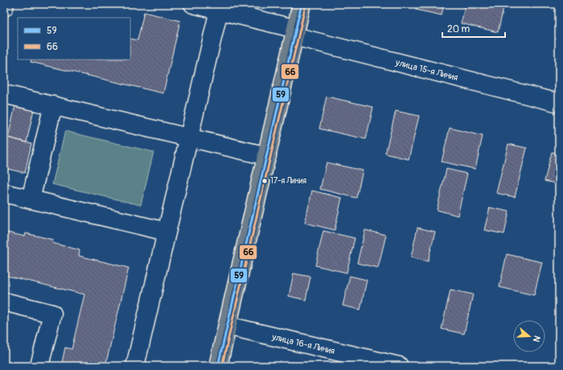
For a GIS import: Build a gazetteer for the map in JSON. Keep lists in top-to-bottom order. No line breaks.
{"streets":{"street":["улица 15-я Линия","улица 16-я Линия"]},"places":["17-я Линия"],"lines":["transit line 59","transit line 66"],"legend":["59","66"],"scale_bar":"20 m","north":"right"}
